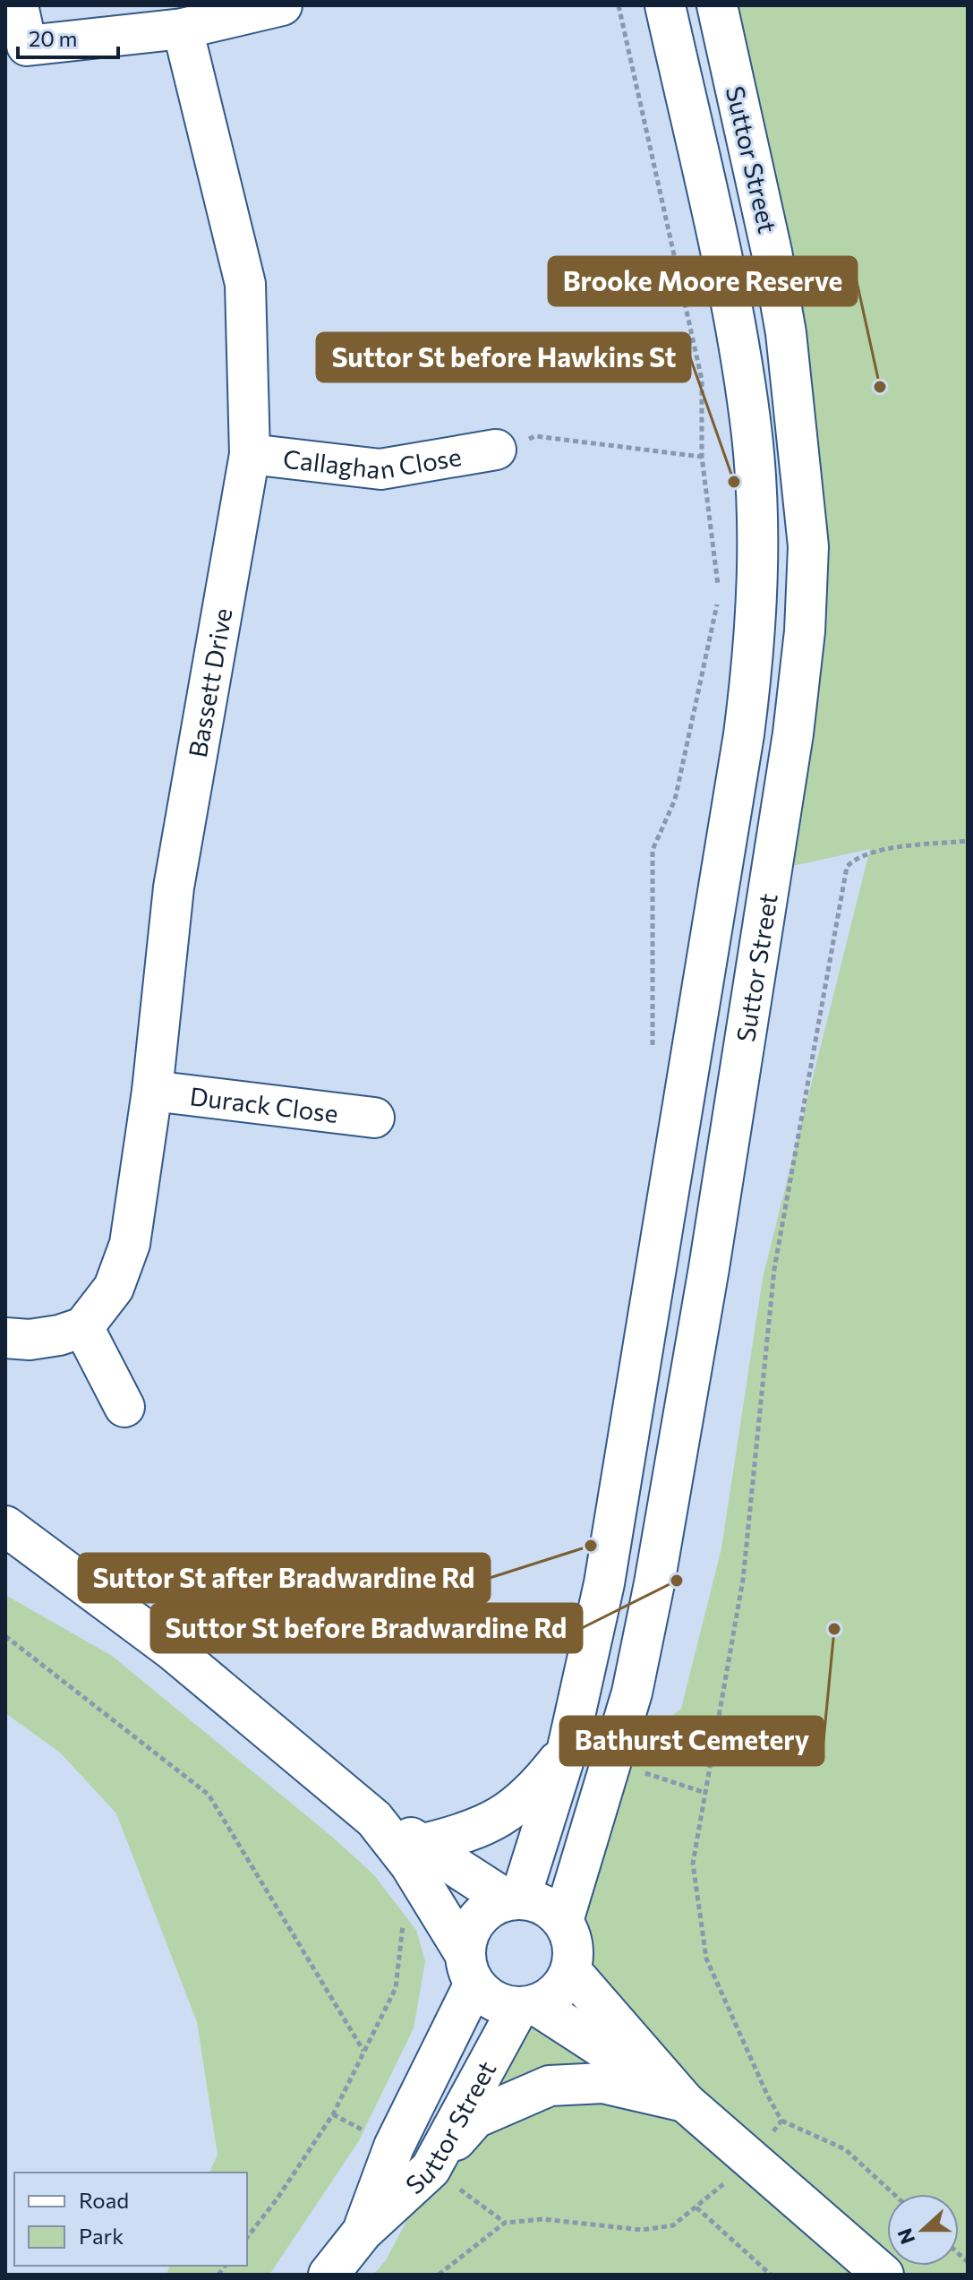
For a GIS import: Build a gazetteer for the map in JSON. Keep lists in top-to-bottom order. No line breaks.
{"streets":{"main road":["Suttor Street","Callaghan Close","Bassett Drive","Durack Close"]},"crossings":[["Callaghan Close","Bassett Drive"],["Bassett Drive","Durack Close"]],"places":["Brooke Moore Reserve","Suttor St before Hawkins St","Suttor St after Bradwardine Rd","Suttor St before Bradwardine Rd","Bathurst Cemetery"],"legend":["Road","Park"],"scale_bar":"20 m","north":"left"}
